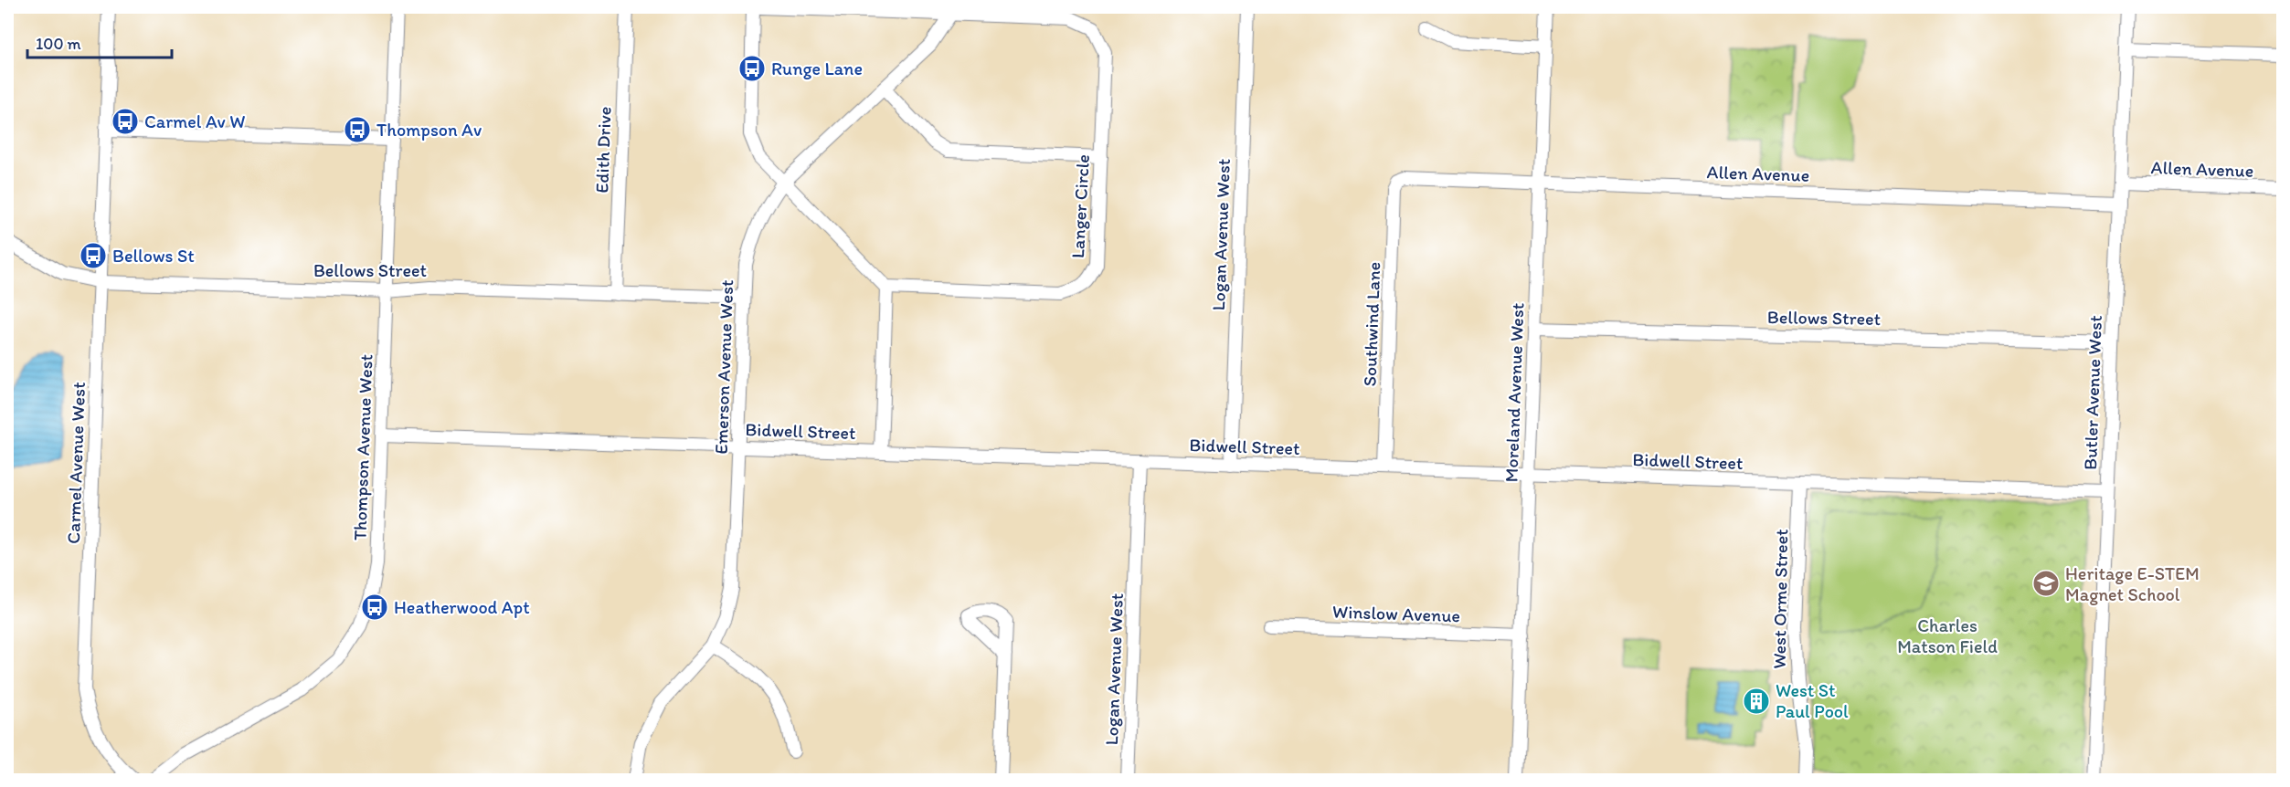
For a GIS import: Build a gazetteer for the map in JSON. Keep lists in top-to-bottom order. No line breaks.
{"streets":{"street":["Edith Drive","Allen Avenue","Langer Circle","Logan Avenue West","Bellows Street","Southwind Lane","Emerson Avenue West","Moreland Avenue West","Butler Avenue West","Bidwell Street","Thompson Avenue West","Carmel Avenue West","West Orme Street","Winslow Avenue"]},"crossings":[["Edith Drive","Bellows Street"],["Allen Avenue","Southwind Lane"],["Allen Avenue","Moreland Avenue West"],["Allen Avenue","Butler Avenue West"],["Langer Circle","Emerson Avenue West"],["Logan Avenue West","Bidwell Street"],["Bellows Street","Emerson Avenue West"],["Bellows Street","Moreland Avenue West"],["Bellows Street","Butler Avenue West"],["Bellows Street","Thompson Avenue West"],["Bellows Street","Carmel Avenue West"],["Southwind Lane","Bidwell Street"],["Emerson Avenue West","Bidwell Street"],["Moreland Avenue West","Bidwell Street"],["Moreland Avenue West","Winslow Avenue"],["Butler Avenue West","Bidwell Street"],["Bidwell Street","Thompson Avenue West"],["Bidwell Street","West Orme Street"]],"parks":["Charles Matson Field"],"places":{"bus stop":["Runge Lane","Carmel Av W","Thompson Av","Bellows St","Heatherwood Apt"],"school or university":["Heritage E-STEM Magnet School"],"building":["West St Paul Pool"]},"scale_bar":"100 m"}
